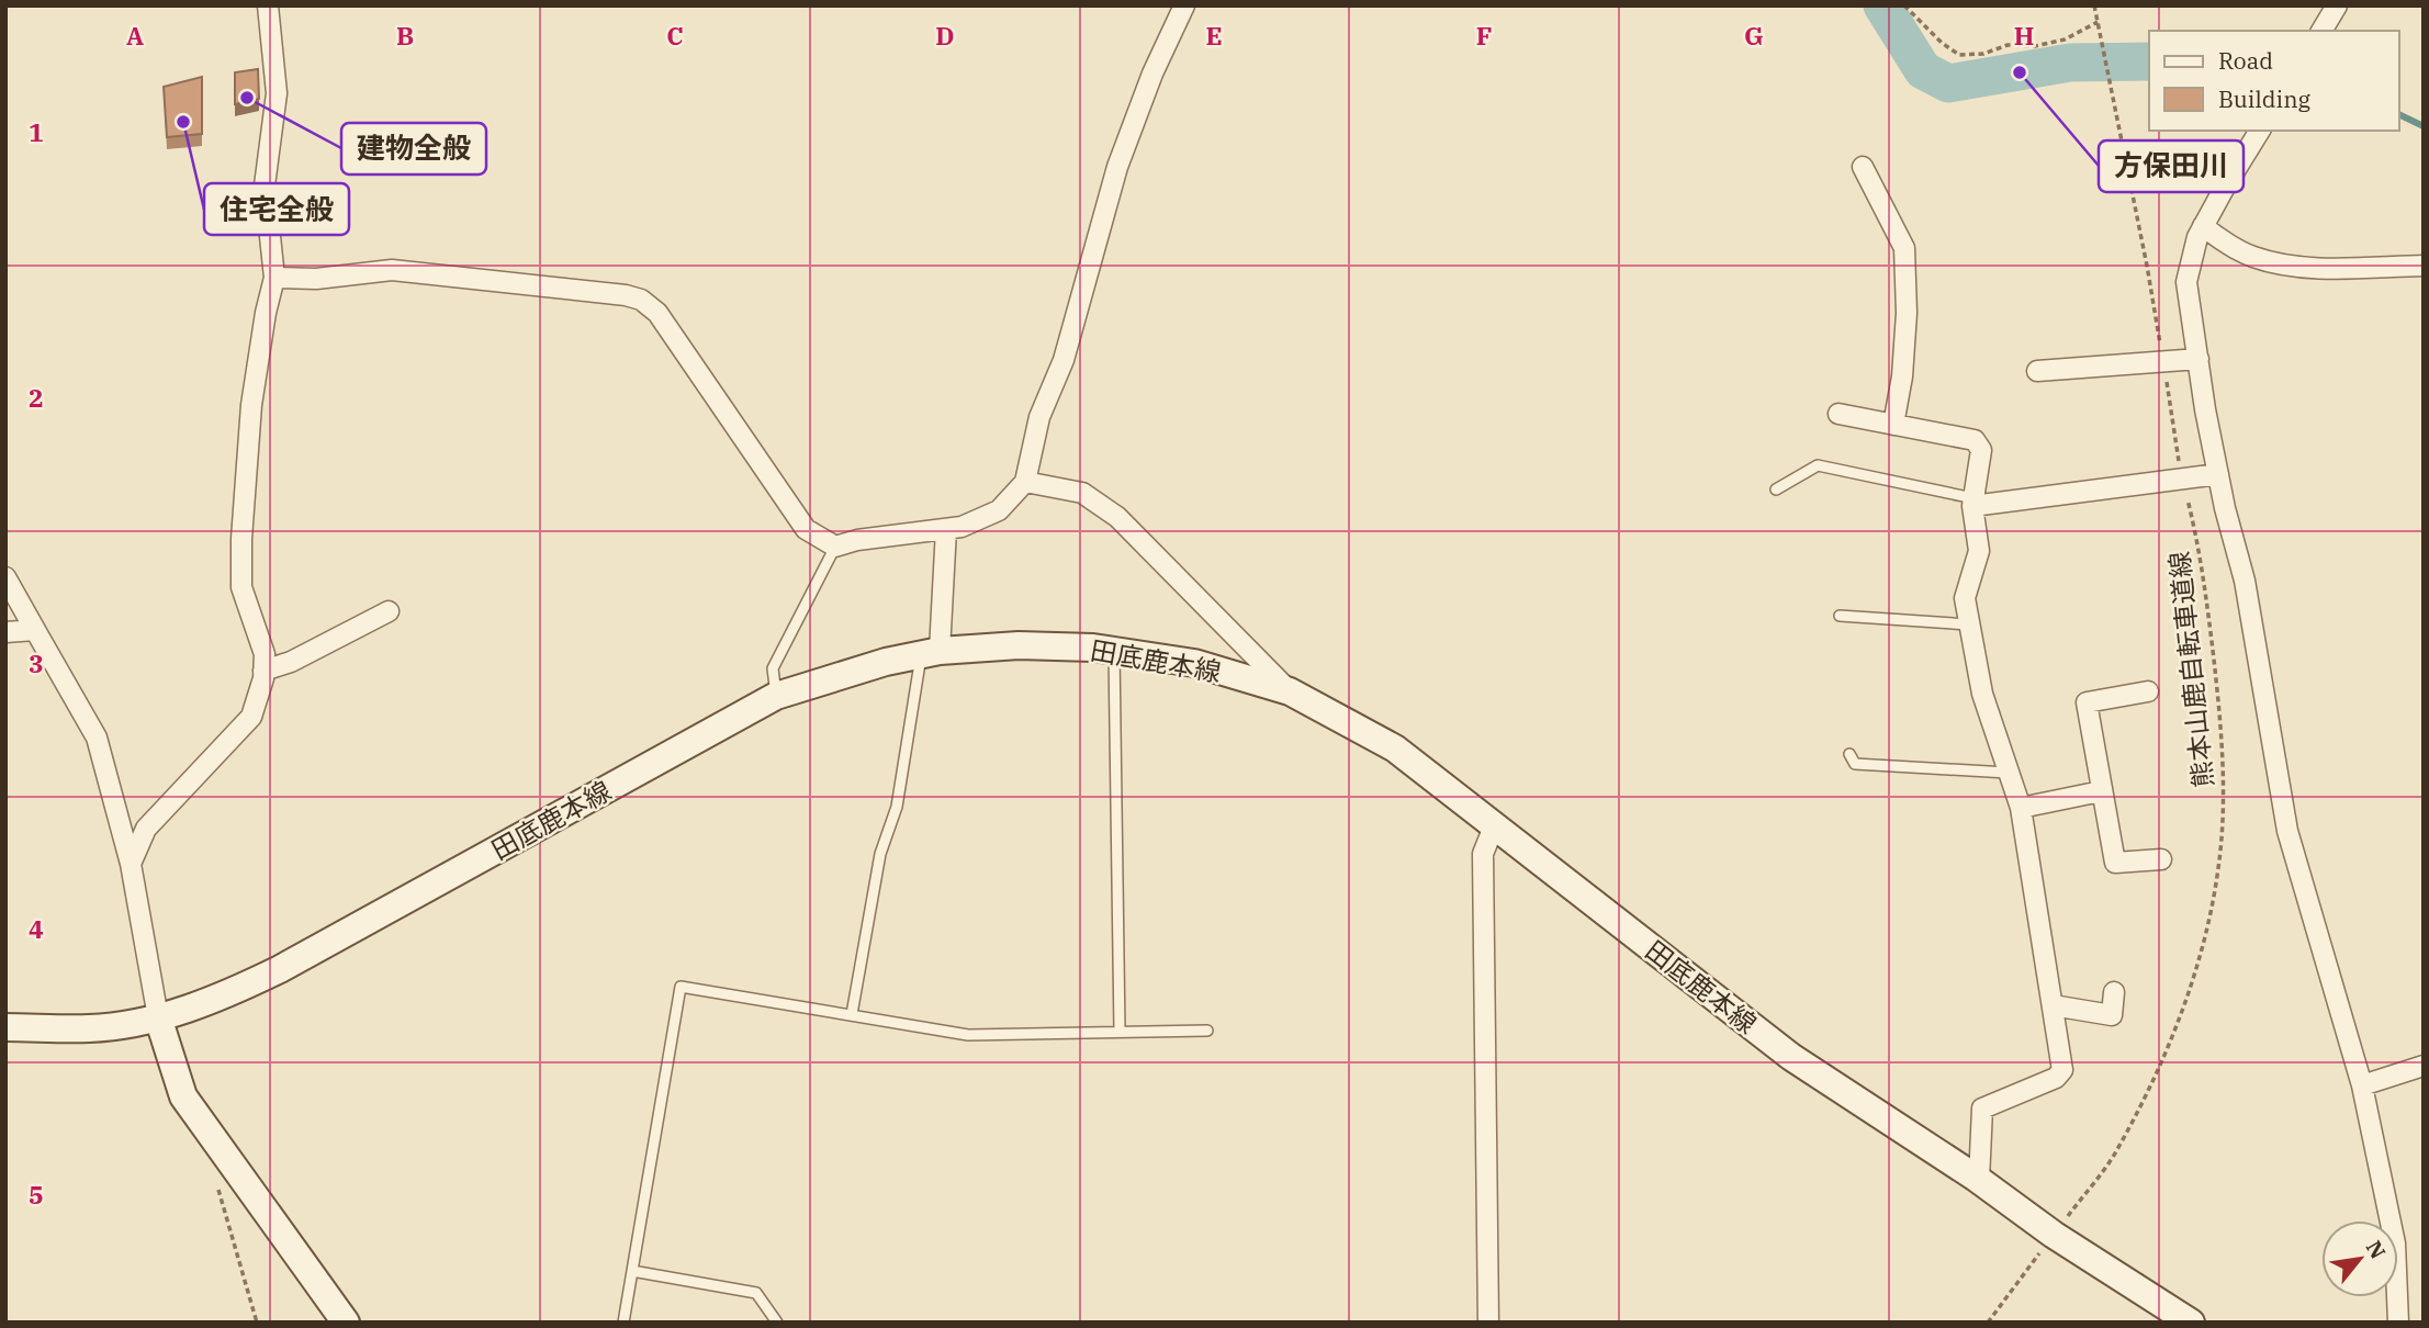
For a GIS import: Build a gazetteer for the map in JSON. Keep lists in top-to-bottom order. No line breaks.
{"streets":{"main road":["田底鹿本線"],"path":["熊本山鹿自転車道線"]},"crossings":[["田底鹿本線","熊本山鹿自転車道線"]],"places":["方保田川","建物全般","住宅全般"],"legend":["Road","Building"],"north":"top right","grid":{"columns":["A","B","C","D","E","F","G","H"],"rows":["1","2","3","4","5"]}}
